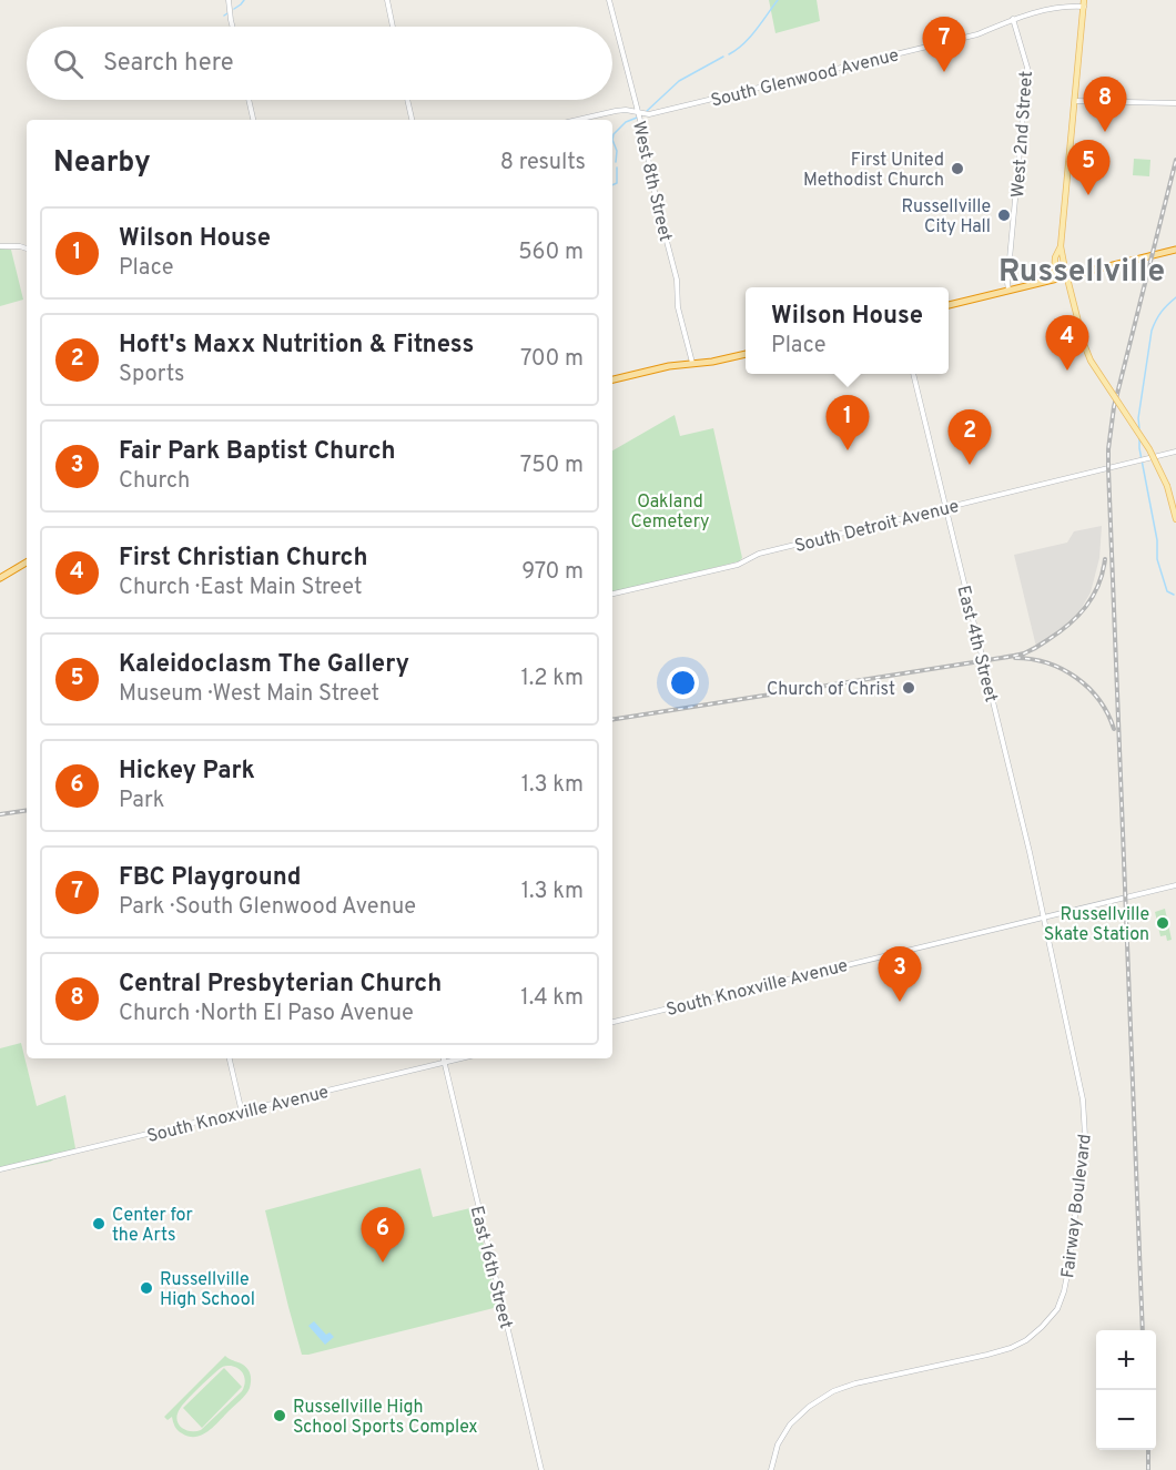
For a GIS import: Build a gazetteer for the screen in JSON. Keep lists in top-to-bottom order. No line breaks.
{"streets":{"street":["South Glenwood Avenue","West 2nd Street","West 8th Street","South Detroit Avenue","East 4th Street","South Knoxville Avenue","Fairway Boulevard","East 16th Street"]},"crossings":[["South Glenwood Avenue","West 2nd Street"],["South Glenwood Avenue","West 8th Street"],["South Detroit Avenue","East 4th Street"],["East 4th Street","South Knoxville Avenue"],["East 4th Street","Fairway Boulevard"],["South Knoxville Avenue","Fairway Boulevard"],["South Knoxville Avenue","East 16th Street"]],"districts":["Russellville"],"parks":["Oakland Cemetery"],"places":["First United Methodist Church","Russellville City Hall","Church of Christ","Russellville Skate Station","Center for the Arts","Russellville High School","Russellville High School Sports Complex"],"page":{"pins":["7","8","5","4","1","2","3","6"],"search":"Search here","heading":["Nearby","8 results"],"list":[{"mark":"1","name":"Wilson House","note":"Place","value":"560 m"},{"mark":"2","name":"Hoft's Maxx Nutrition & Fitness","note":"Sports","value":"700 m"},{"mark":"3","name":"Fair Park Baptist Church","note":"Church","value":"750 m"},{"mark":"4","name":"First Christian Church","note":"Church · East Main Street","value":"970 m"},{"mark":"5","name":"Kaleidoclasm The Gallery","note":"Museum · West Main Street","value":"1.2 km"},{"mark":"6","name":"Hickey Park","note":"Park","value":"1.3 km"},{"mark":"7","name":"FBC Playground","note":"Park · South Glenwood Avenue","value":"1.3 km"},{"mark":"8","name":"Central Presbyterian Church","note":"Church · North El Paso Avenue","value":"1.4 km"}],"popup":["Wilson House","Place"],"map_buttons":["+","−"]}}
